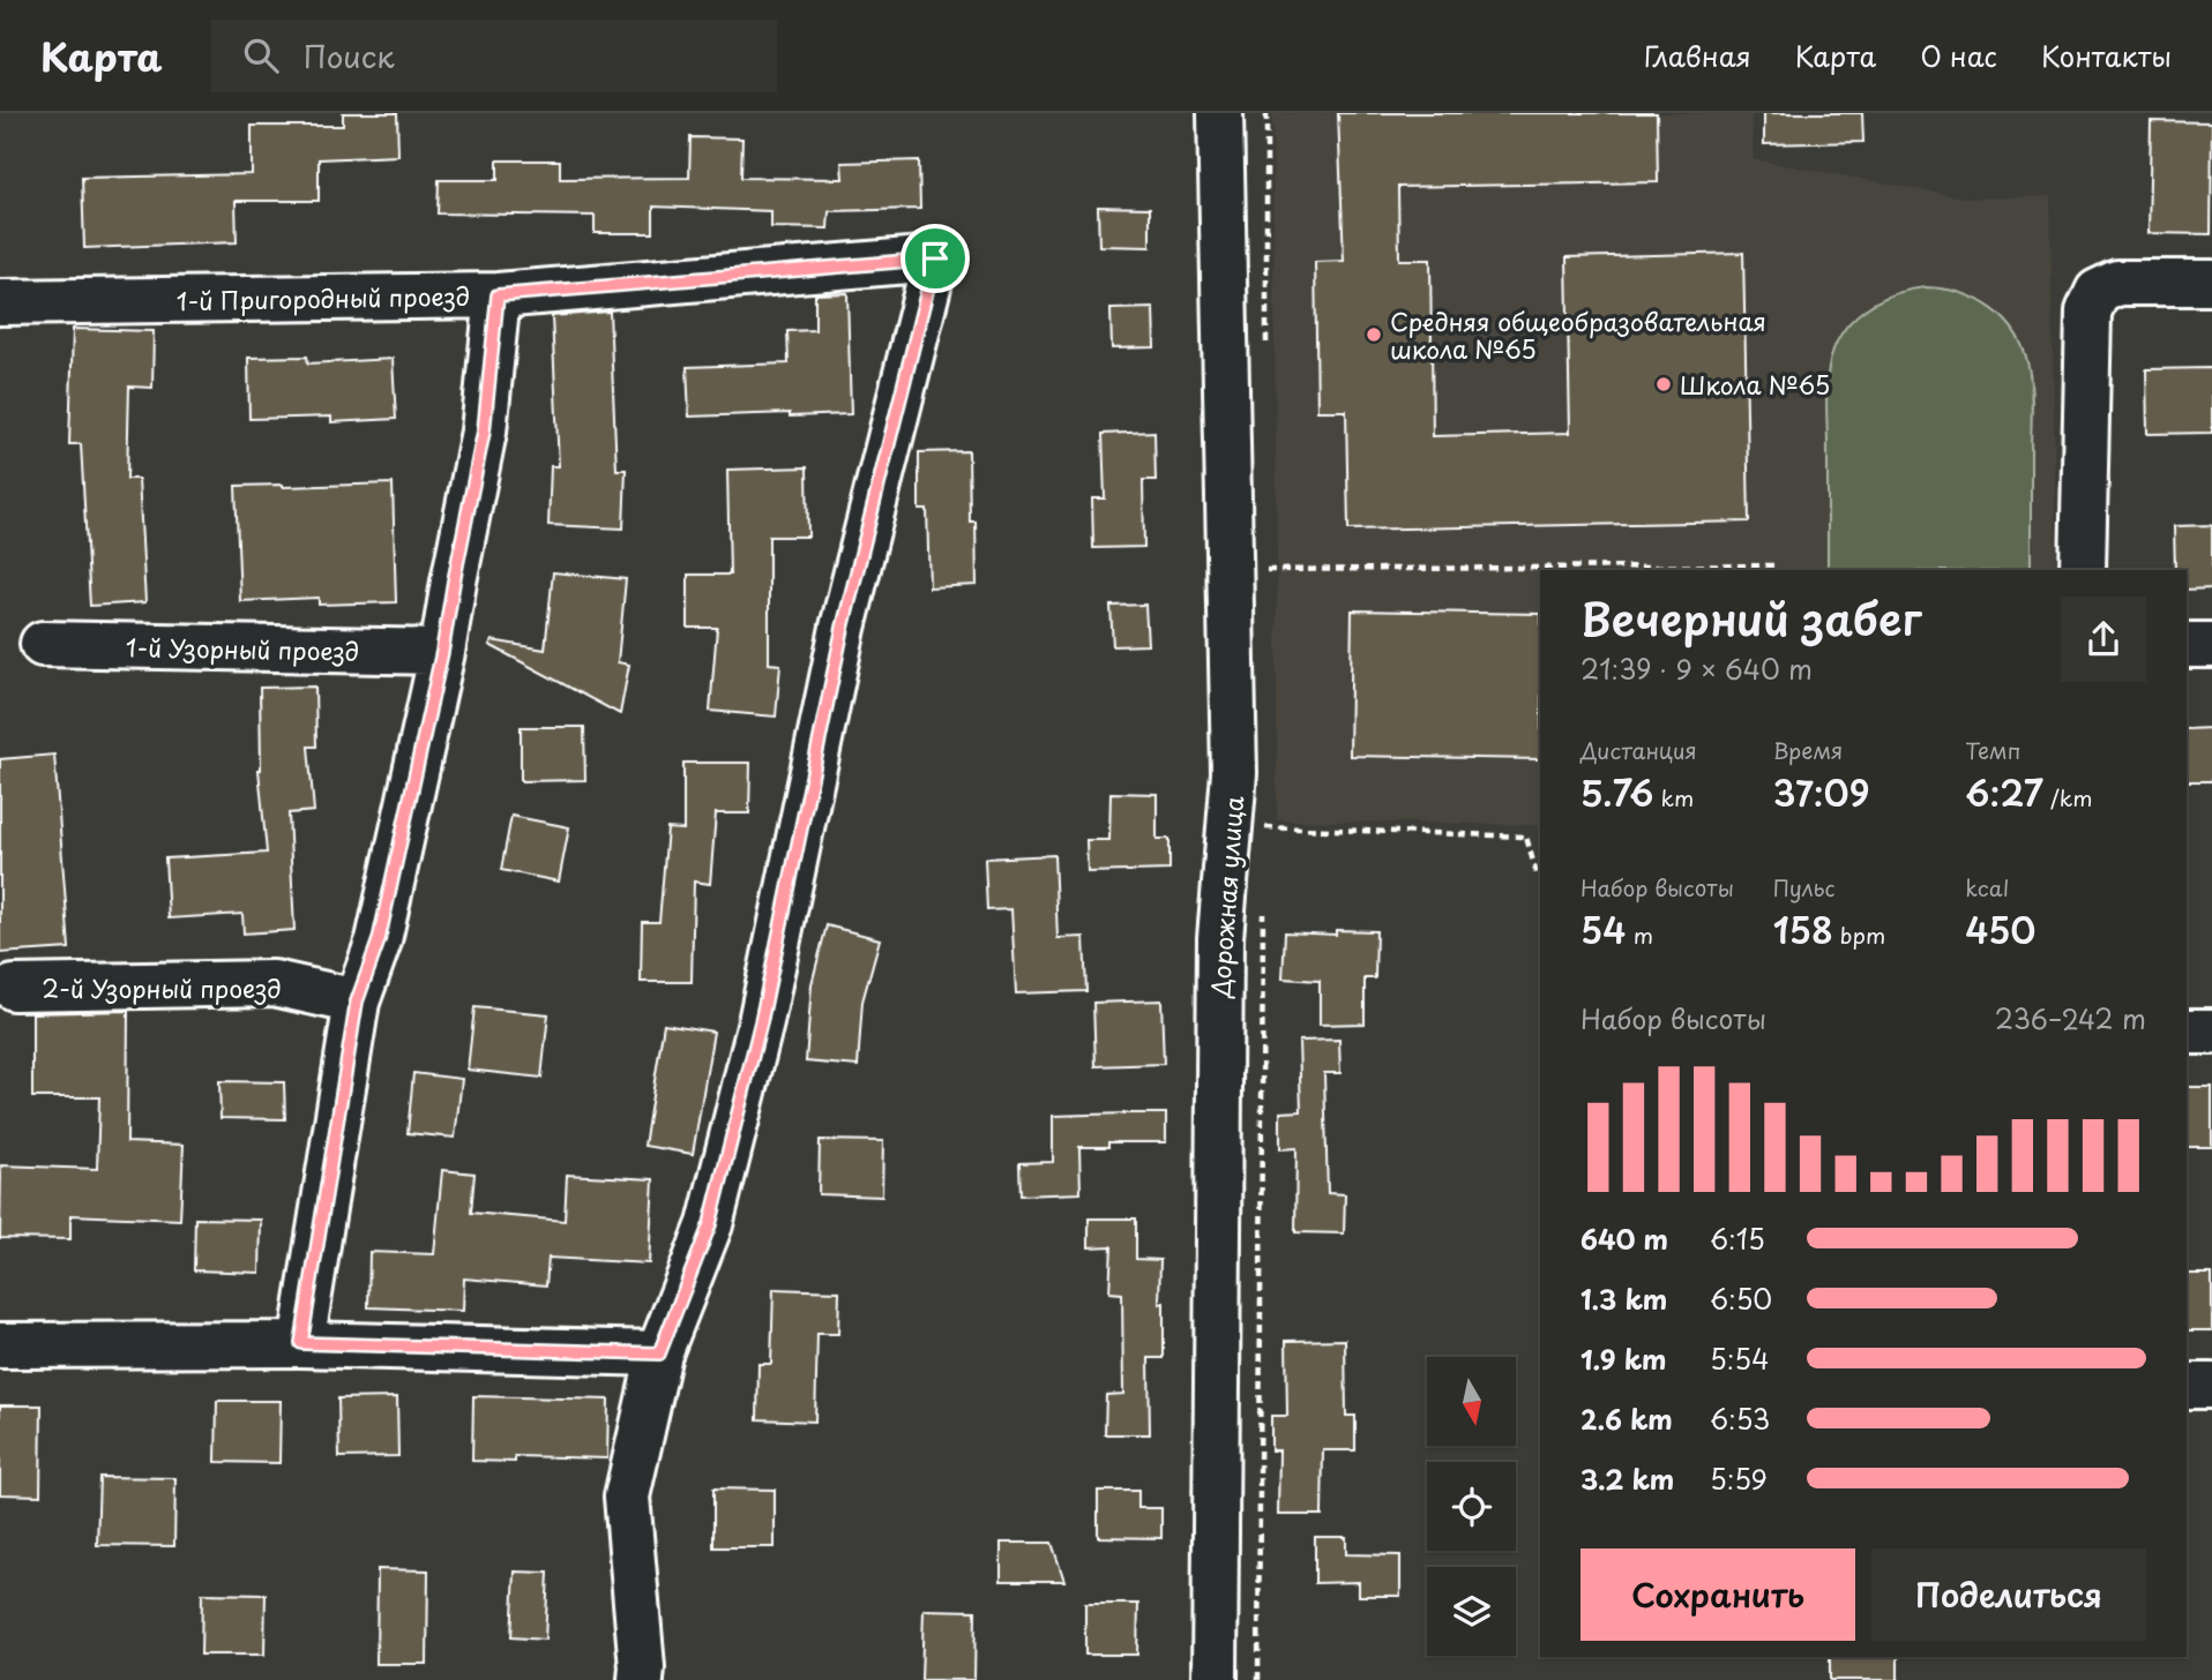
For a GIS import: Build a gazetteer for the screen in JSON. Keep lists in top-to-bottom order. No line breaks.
{"streets":{"street":["1-й Пригородный проезд","1-й Узорный проезд","Дорожная улица","2-й Узорный проезд"]},"places":["Средняя общеобразовательная школа №65","Школа №65"],"north":"bottom","page":{"header":"Карта","search":"Поиск","nav":["Главная","Карта","О нас","Контакты"],"heading":["Вечерний забег","21:39 · 9 × 640 m"],"stats":[["Дистанция","5.76 km"],["Время","37:09"],["Темп","6:27 /km"],["Набор высоты","54 m"],["Пульс","158 bpm"],["kcal","450"]],"chart":["Набор высоты","236–242 m"],"list":[{"name":"640 m","note":"6:15"},{"name":"1.3 km","note":"6:50"},{"name":"1.9 km","note":"5:54"},{"name":"2.6 km","note":"6:53"},{"name":"3.2 km","note":"5:59"}],"buttons":["Сохранить","Поделиться"]}}
